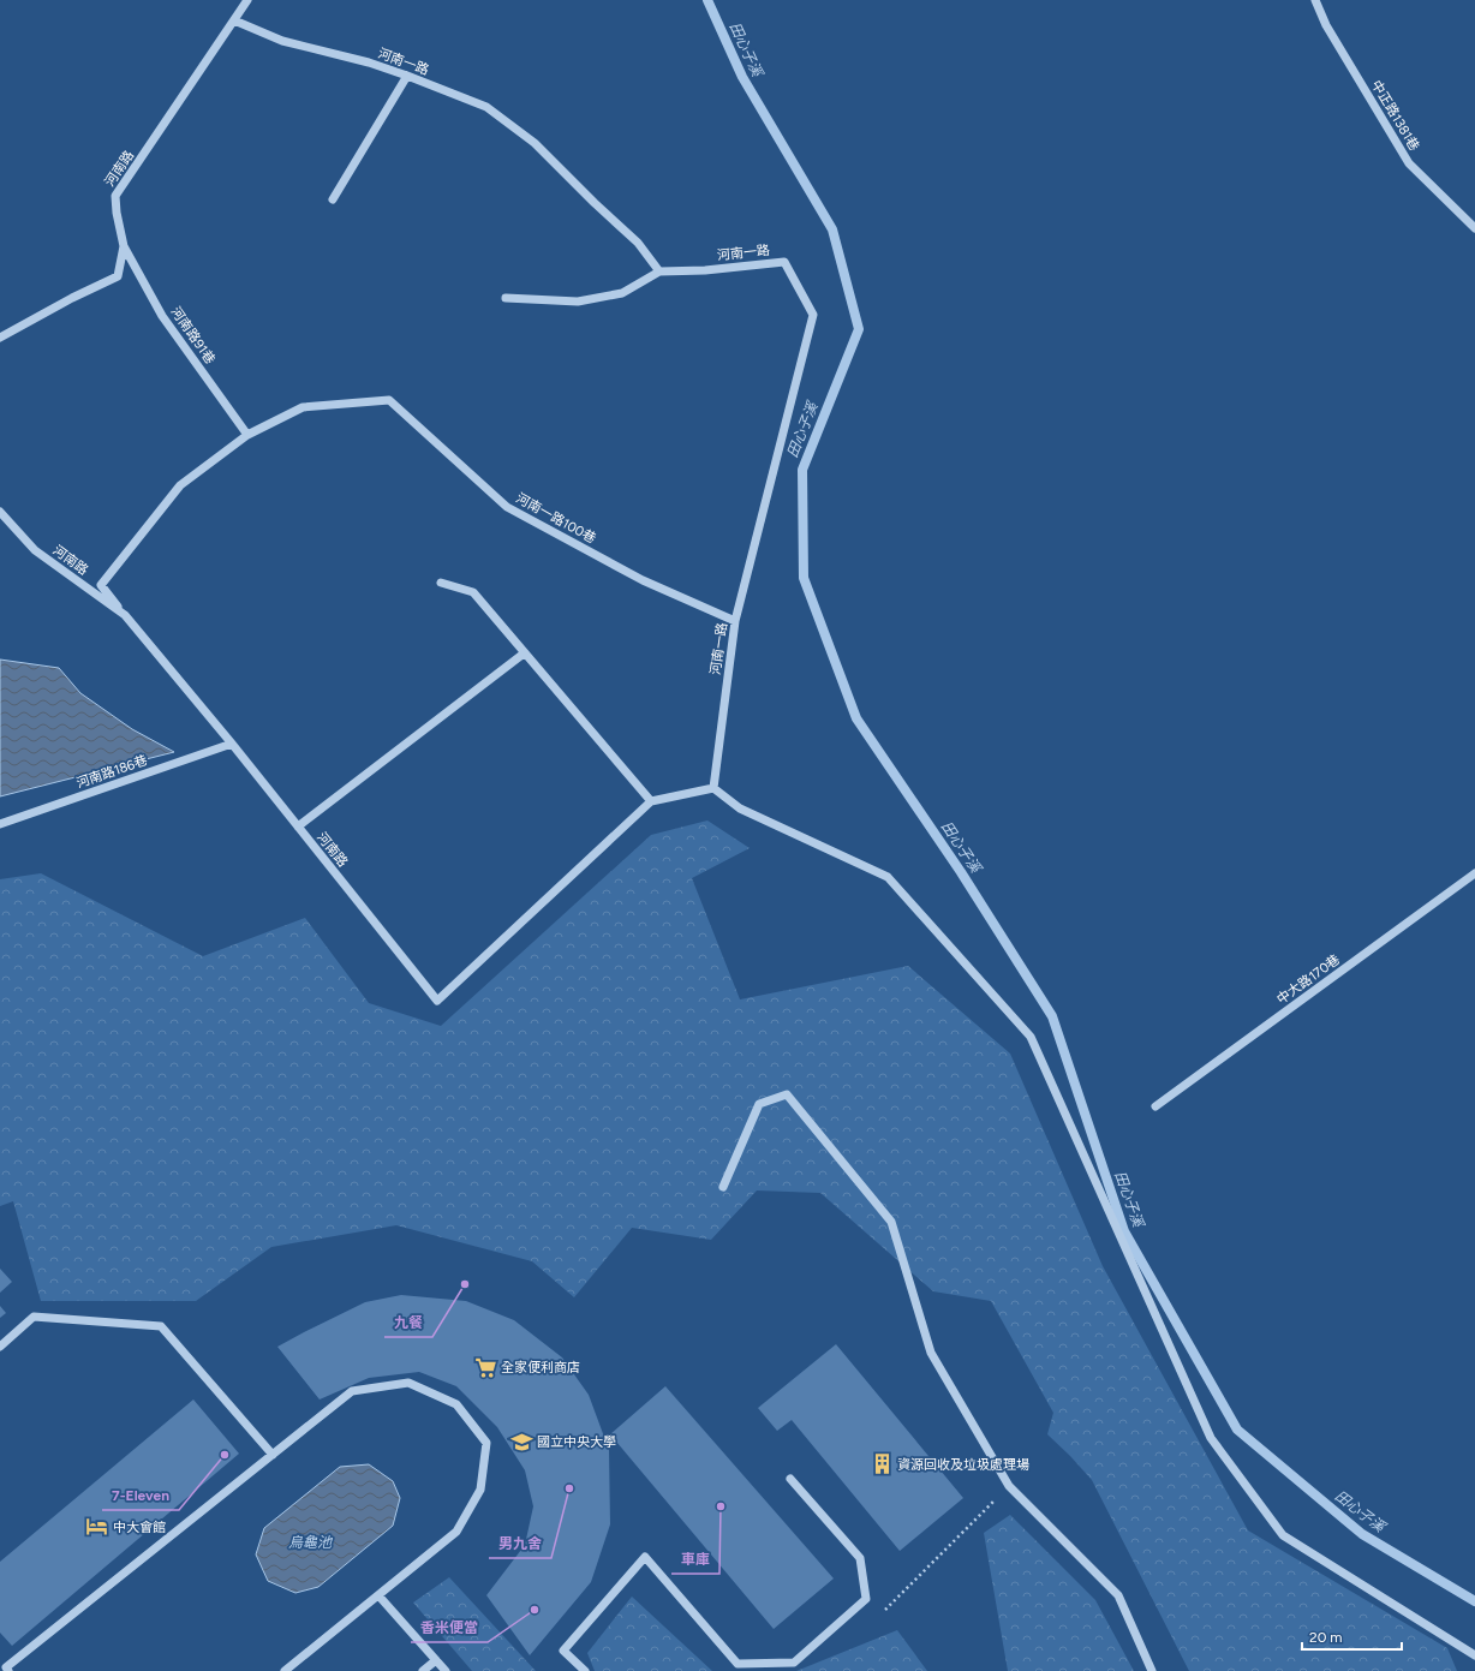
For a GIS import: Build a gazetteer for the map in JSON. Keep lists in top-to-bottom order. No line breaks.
{"streets":{"street":["河南一路","中正路1381巷","河南路","河南路91巷","河南一路100巷","河南路186巷","中大路170巷"]},"crossings":[["河南一路","河南路"],["河南一路","河南一路100巷"],["河南路","河南路91巷"],["河南路","河南路186巷"],["河南路91巷","河南一路100巷"]],"water":["田心子溪","烏龜池"],"places":{"other":["九餐","7-Eleven","男九舍","車庫","香米便當"],"supermarket":["全家便利商店"],"school or university":["國立中央大學"],"building":["資源回收及垃圾處理場"],"hotel":["中大會館"]},"scale_bar":"20 m"}
